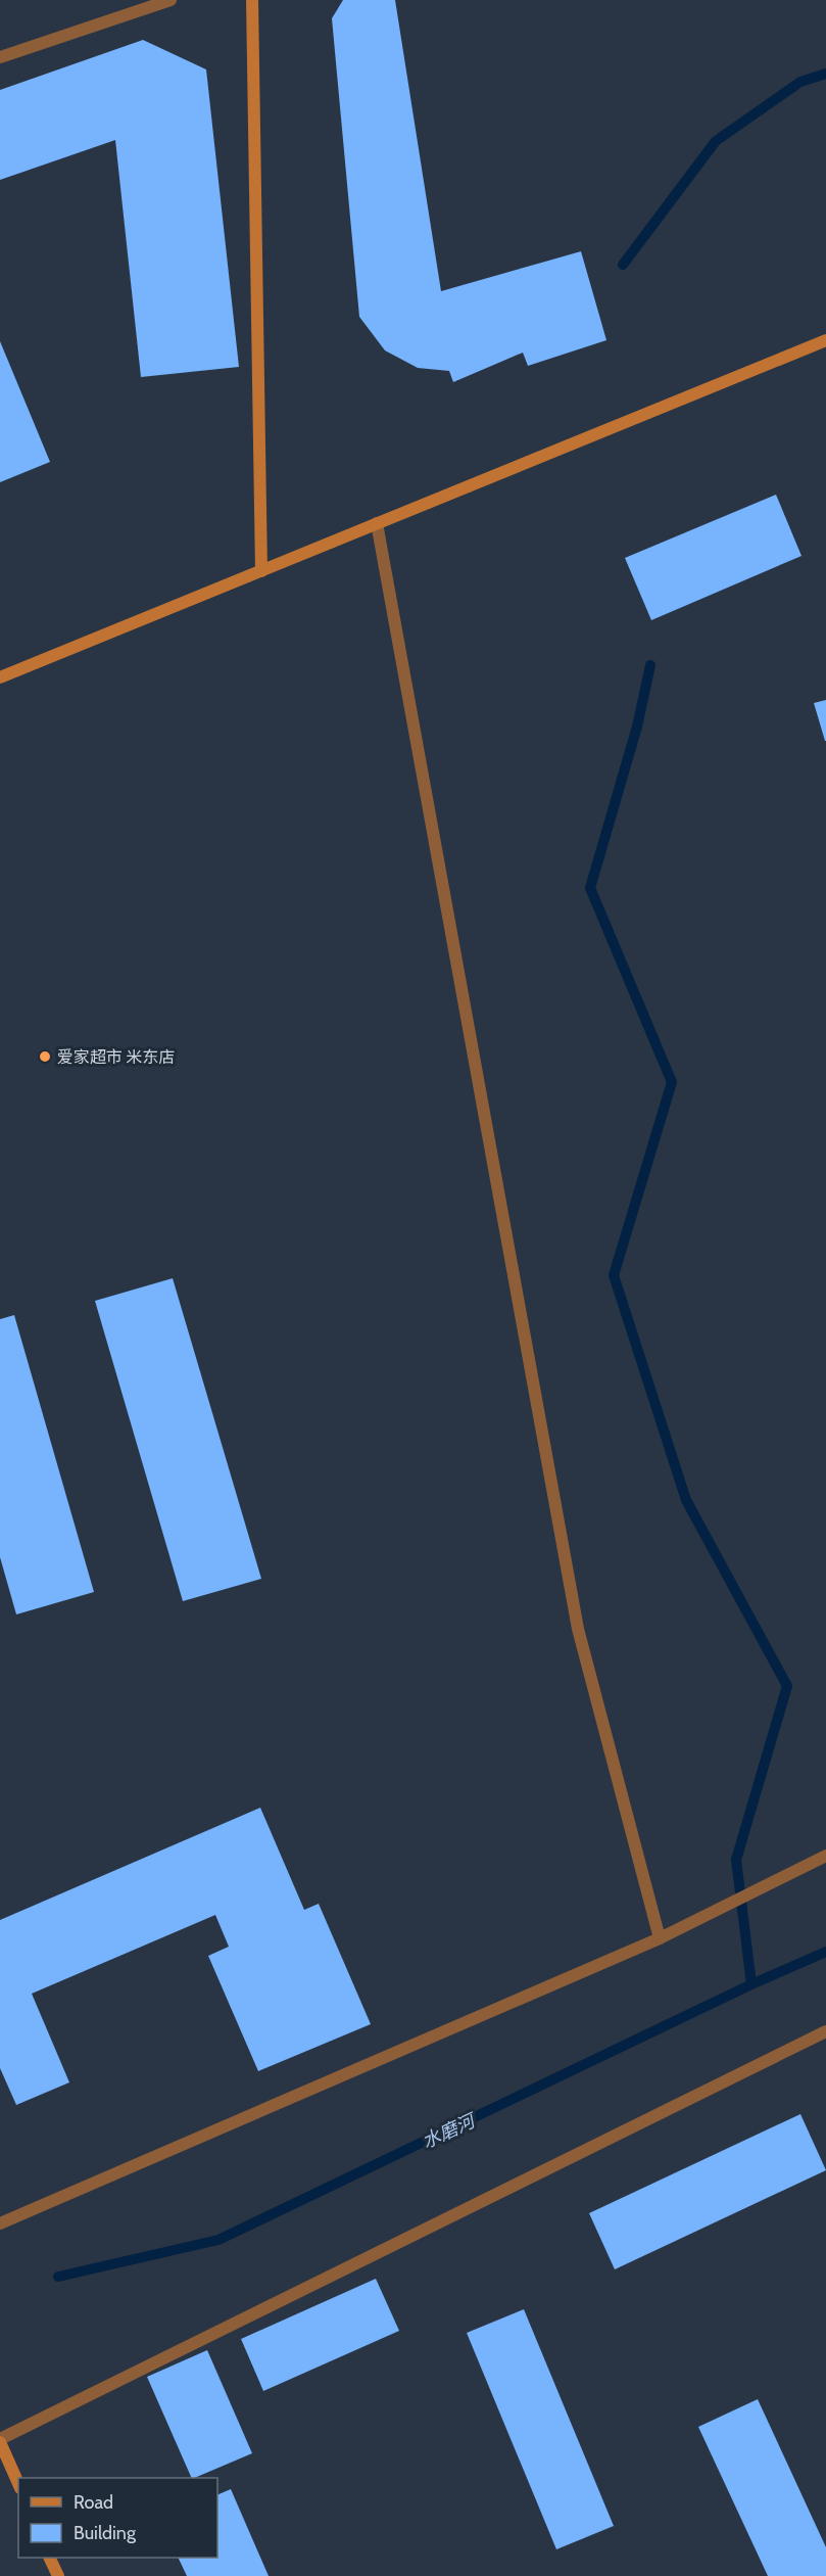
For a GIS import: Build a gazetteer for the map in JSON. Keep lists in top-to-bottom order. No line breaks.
{"water":["水磨河"],"places":["爱家超市 米东店"],"legend":["Road","Building"]}
